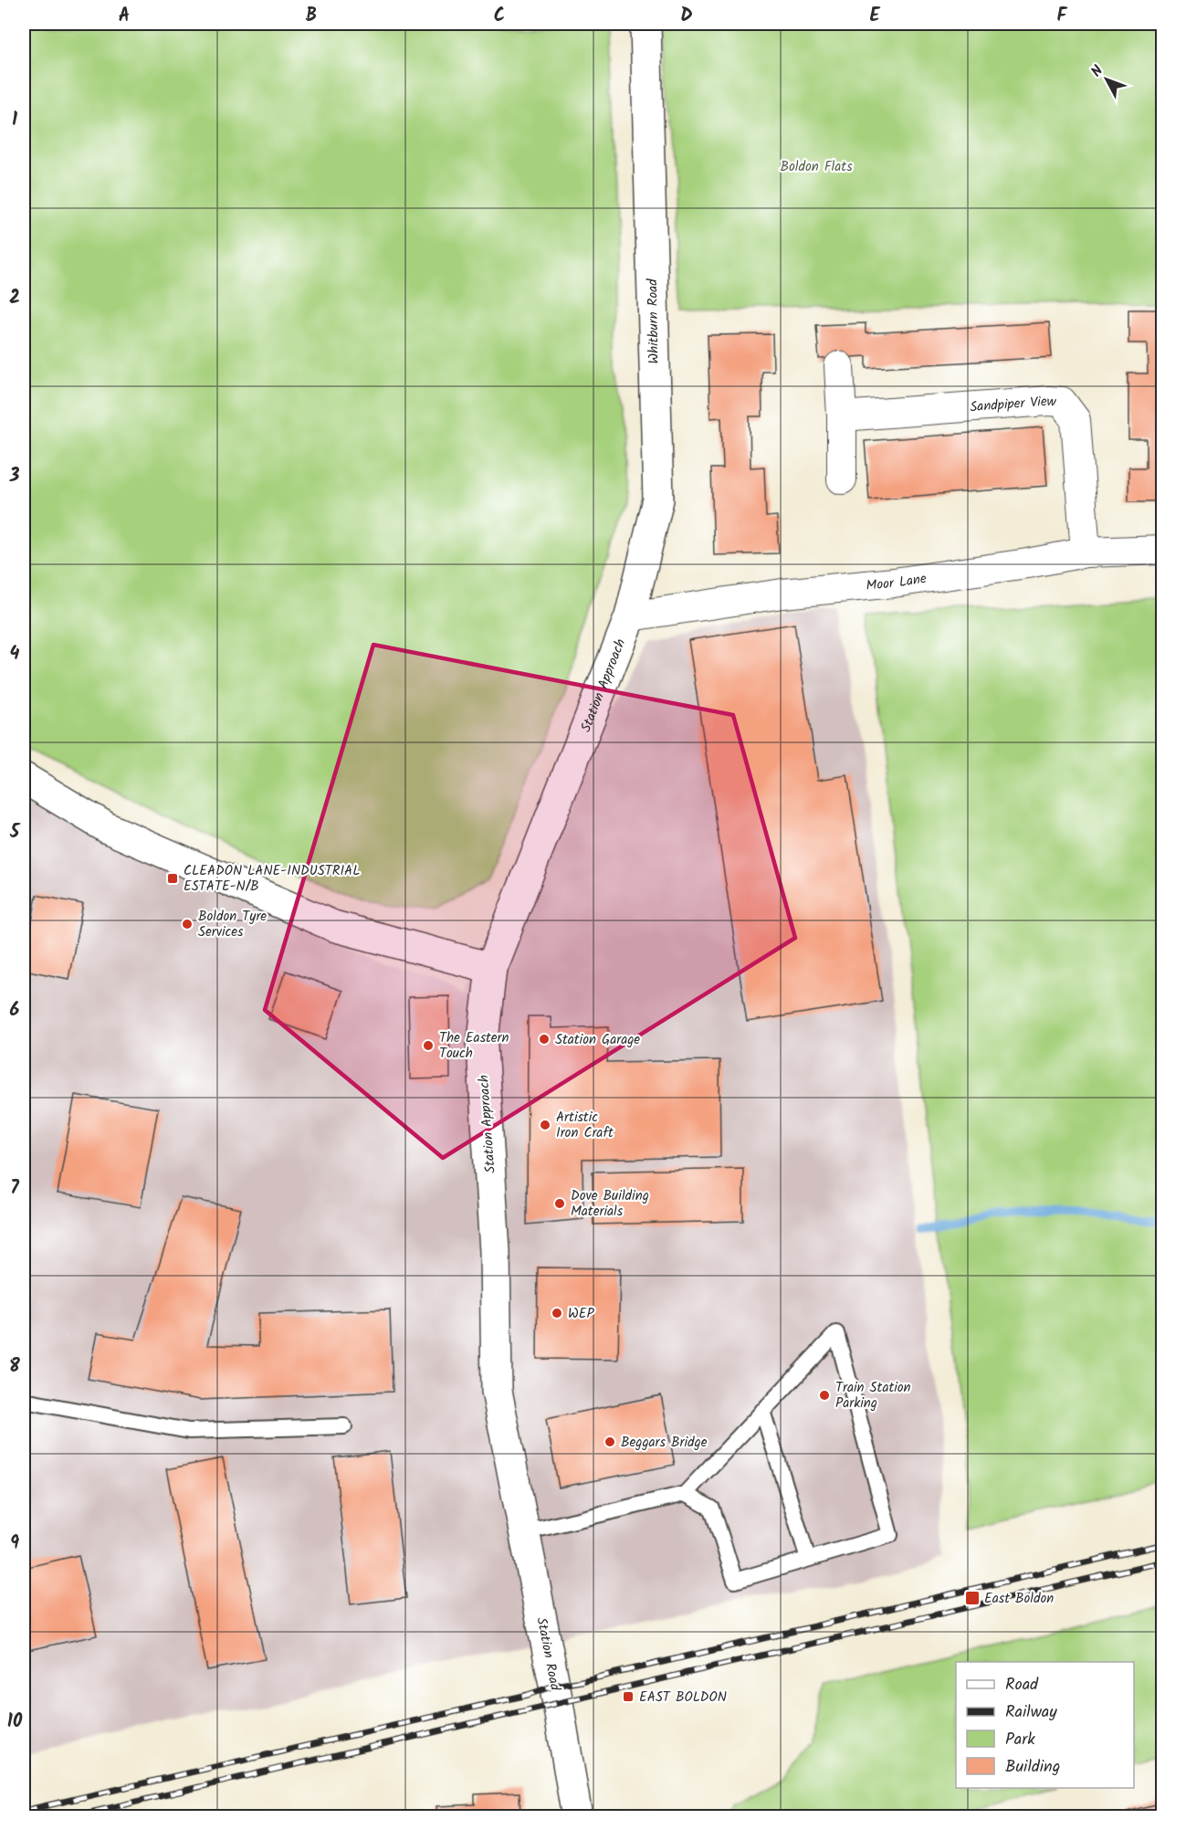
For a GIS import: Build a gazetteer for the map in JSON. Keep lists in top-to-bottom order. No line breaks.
{"streets":{"main road":["Whitburn Road","Station Approach","Station Road"],"street":["Sandpiper View","Moor Lane"]},"crossings":[["Whitburn Road","Moor Lane"],["Whitburn Road","Station Approach"],["Sandpiper View","Moor Lane"],["Moor Lane","Station Approach"],["Station Approach","Station Road"]],"parks":["Boldon Flats"],"places":{"transit":["CLEADON LANE-INDUSTRIAL ESTATE-N/B","East Boldon","EAST BOLDON"],"other":["Boldon Tyre Services","Station Garage","The Eastern Touch","Artistic Iron Craft","Dove Building Materials","WEP","Train Station Parking","Beggars Bridge"]},"legend":["Road","Railway","Park","Building"],"north":"top left","grid":{"columns":["A","B","C","D","E","F"],"rows":["1","2","3","4","5","6","7","8","9","10"]}}
